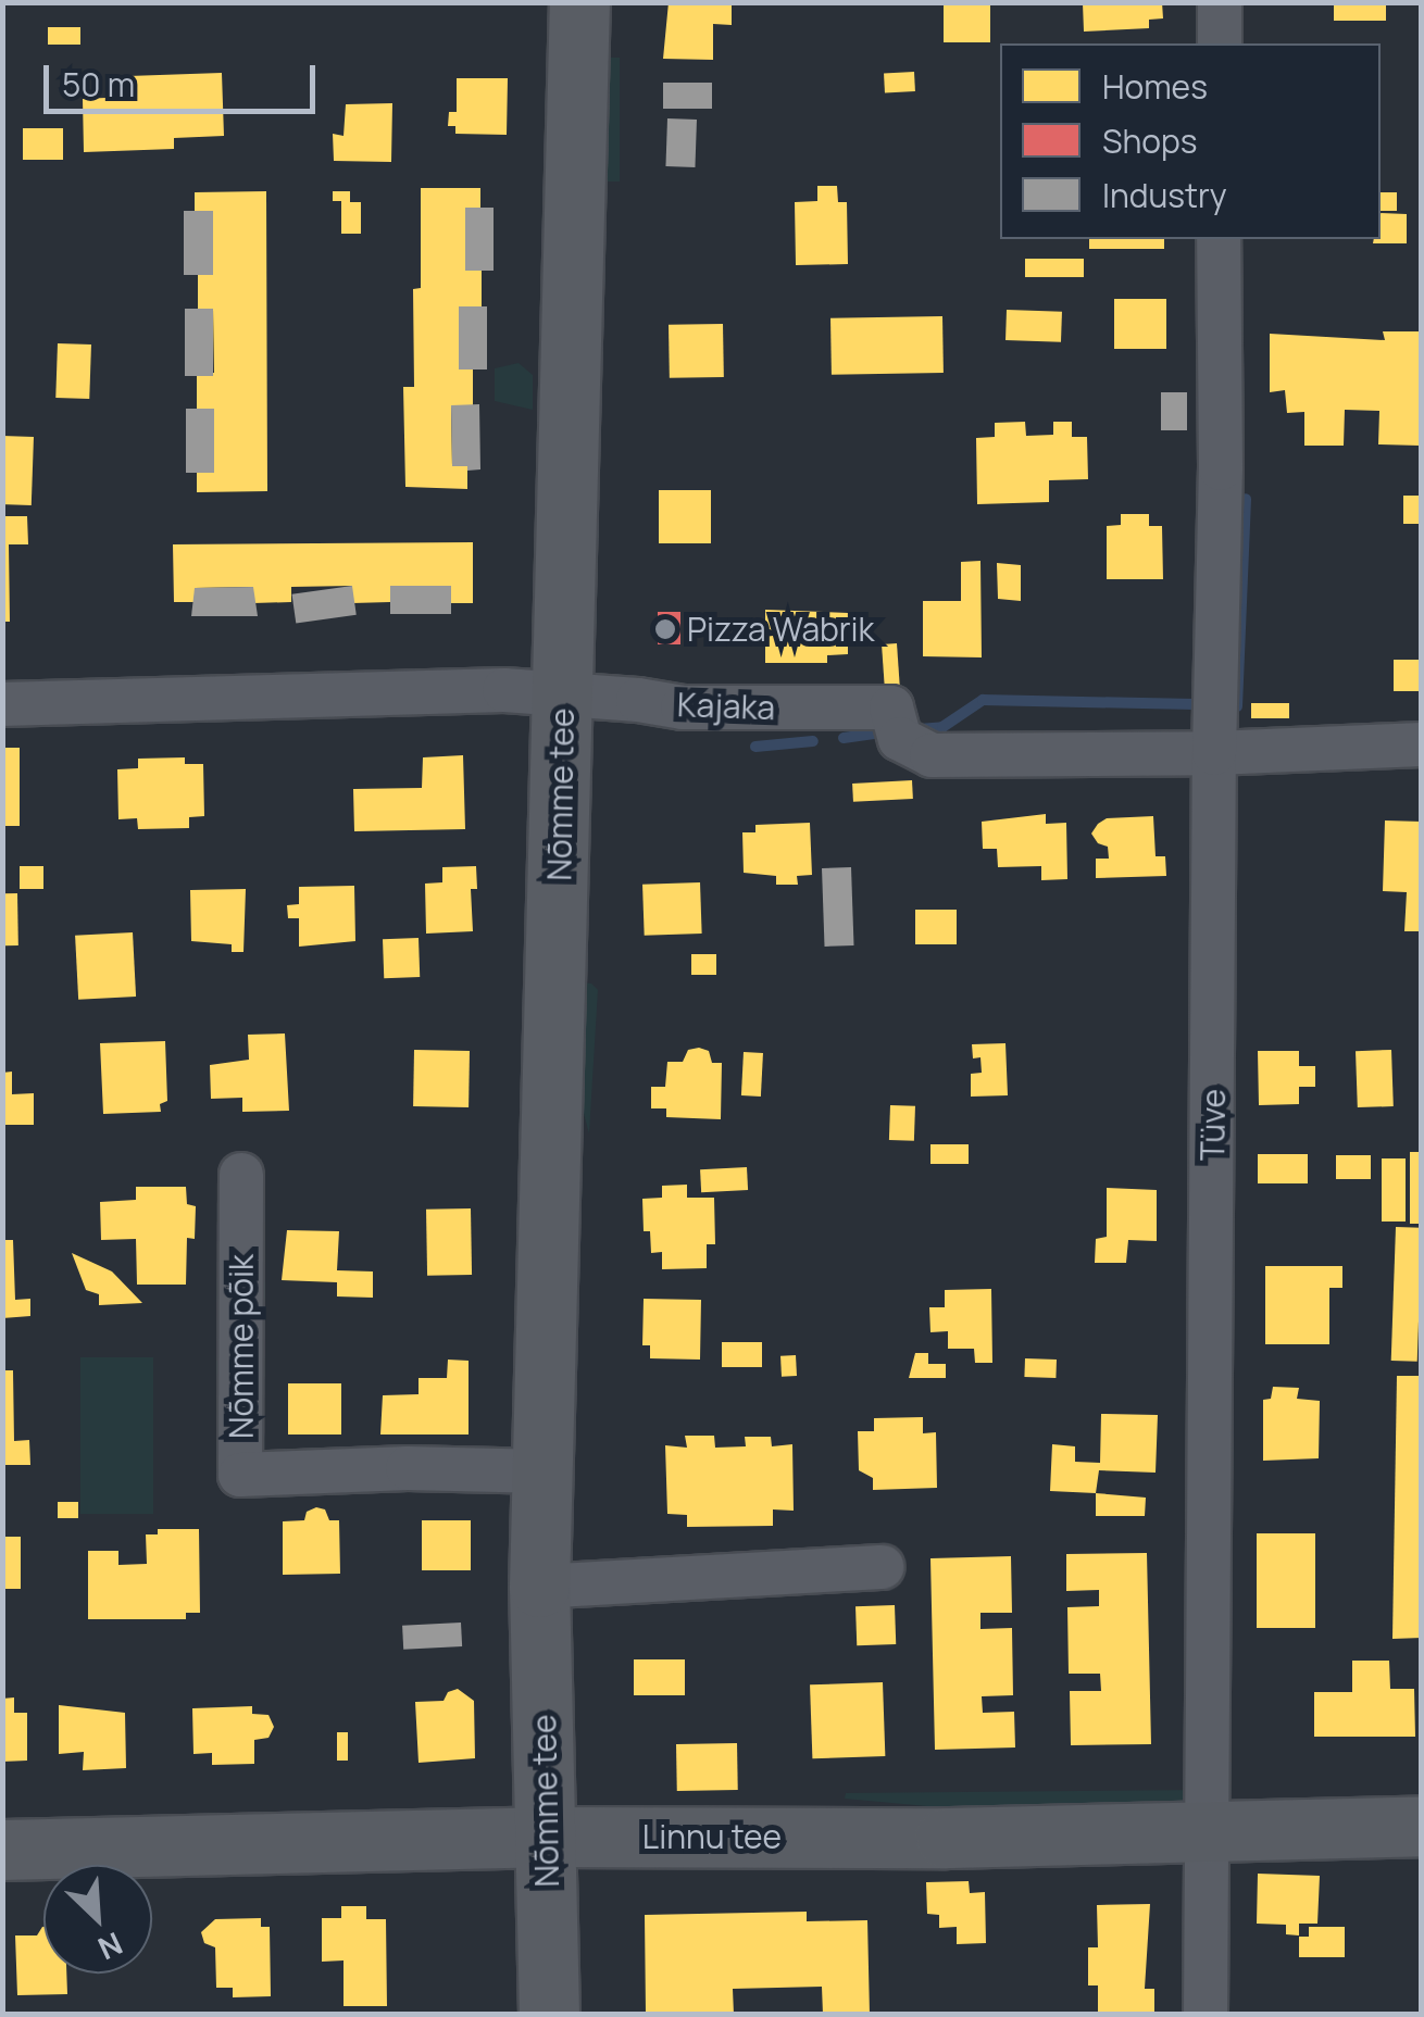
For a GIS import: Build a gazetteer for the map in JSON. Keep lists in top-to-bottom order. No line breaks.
{"streets":{"street":["Kajaka","Nõmme tee","Tüve","Nõmme põik","Linnu tee"]},"crossings":[["Kajaka","Nõmme tee"],["Kajaka","Tüve"],["Nõmme tee","Nõmme põik"],["Nõmme tee","Linnu tee"],["Tüve","Linnu tee"]],"places":["Pizza Wabrik"],"legend":["Homes","Shops","Industry"],"scale_bar":"50 m","north":"bottom right"}
